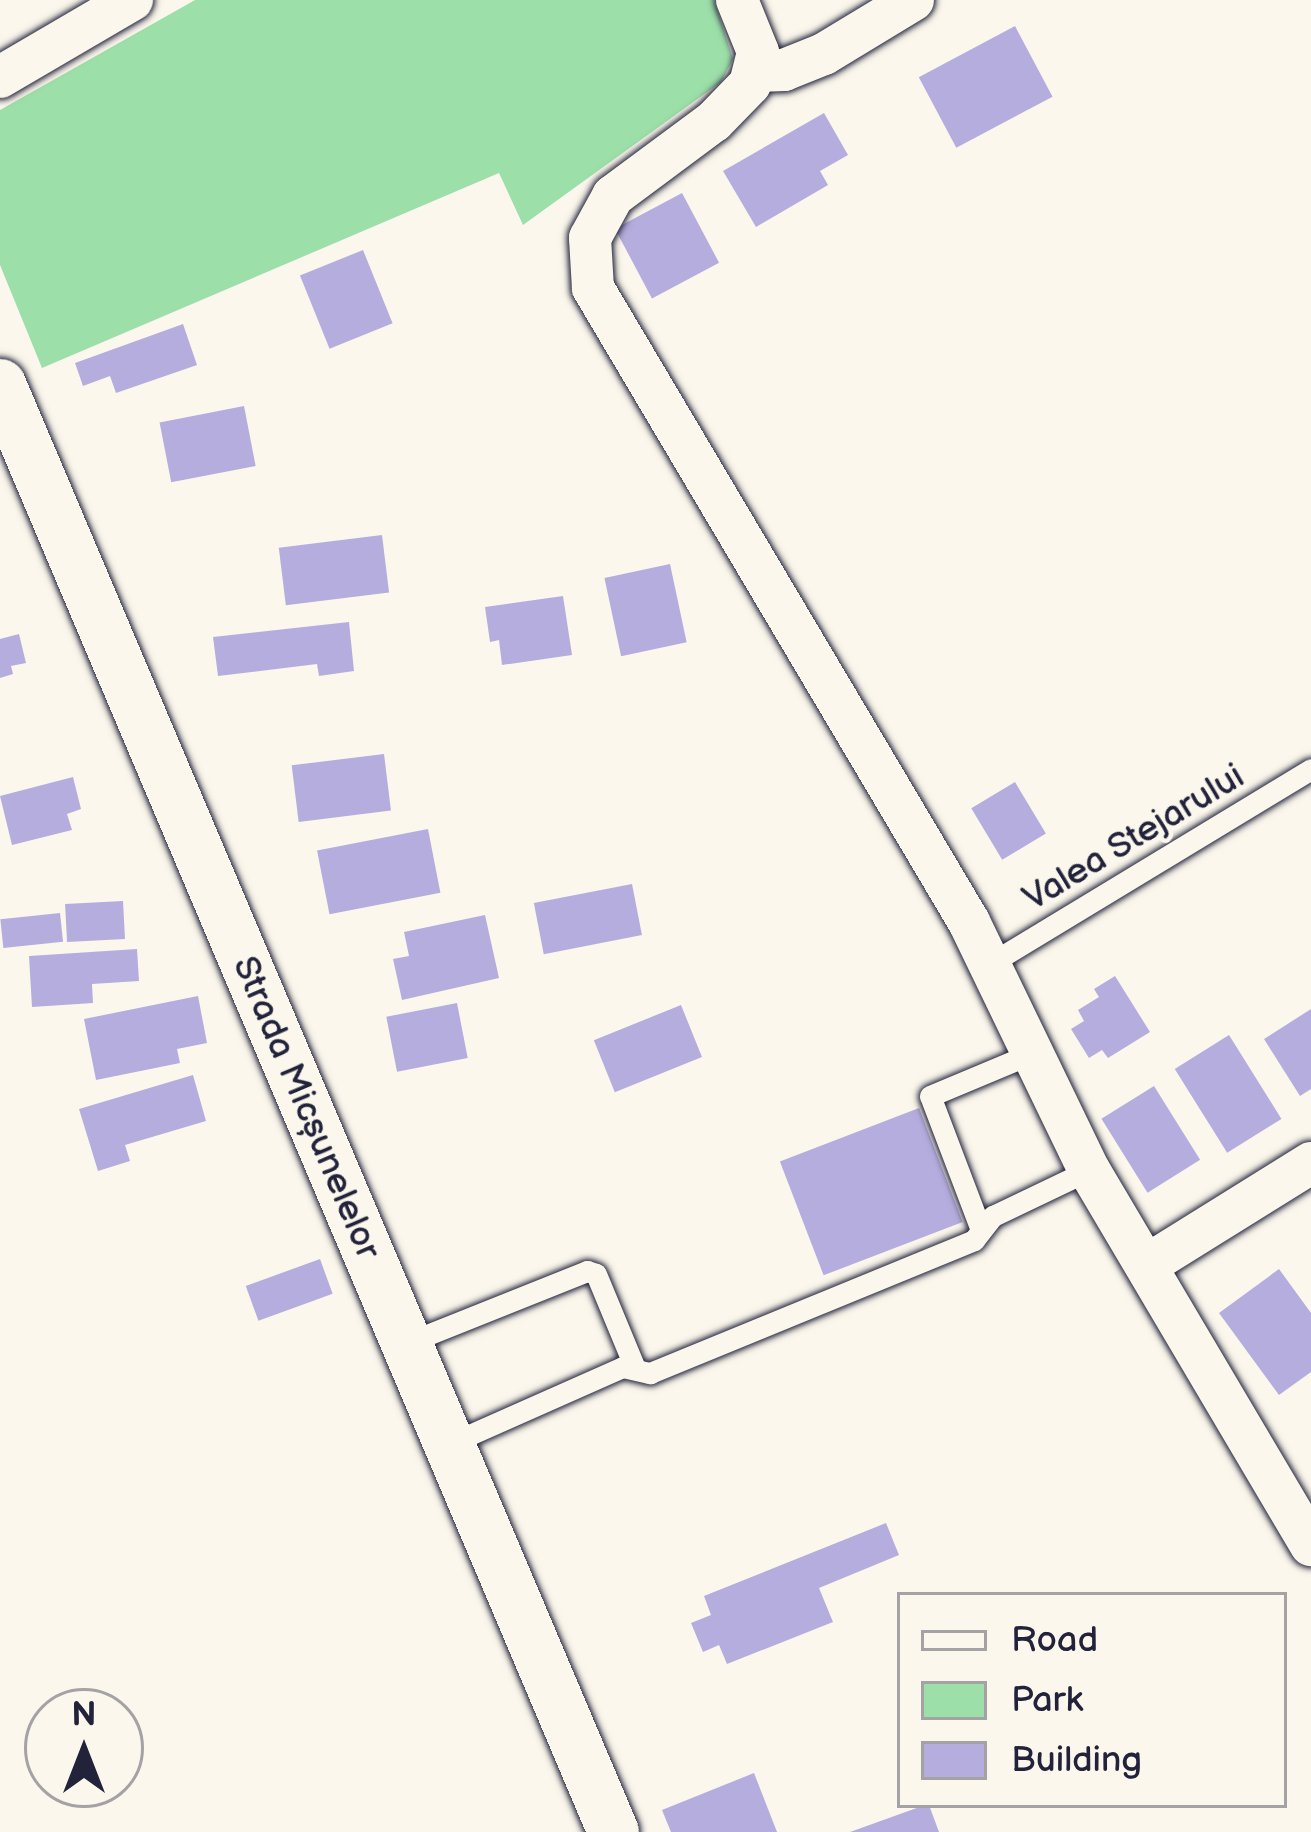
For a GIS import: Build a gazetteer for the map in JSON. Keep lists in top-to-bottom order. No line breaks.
{"streets":{"street":["Strada Micșunelelor"],"lane":["Valea Stejarului"]},"legend":["Road","Park","Building"],"north":"top"}
